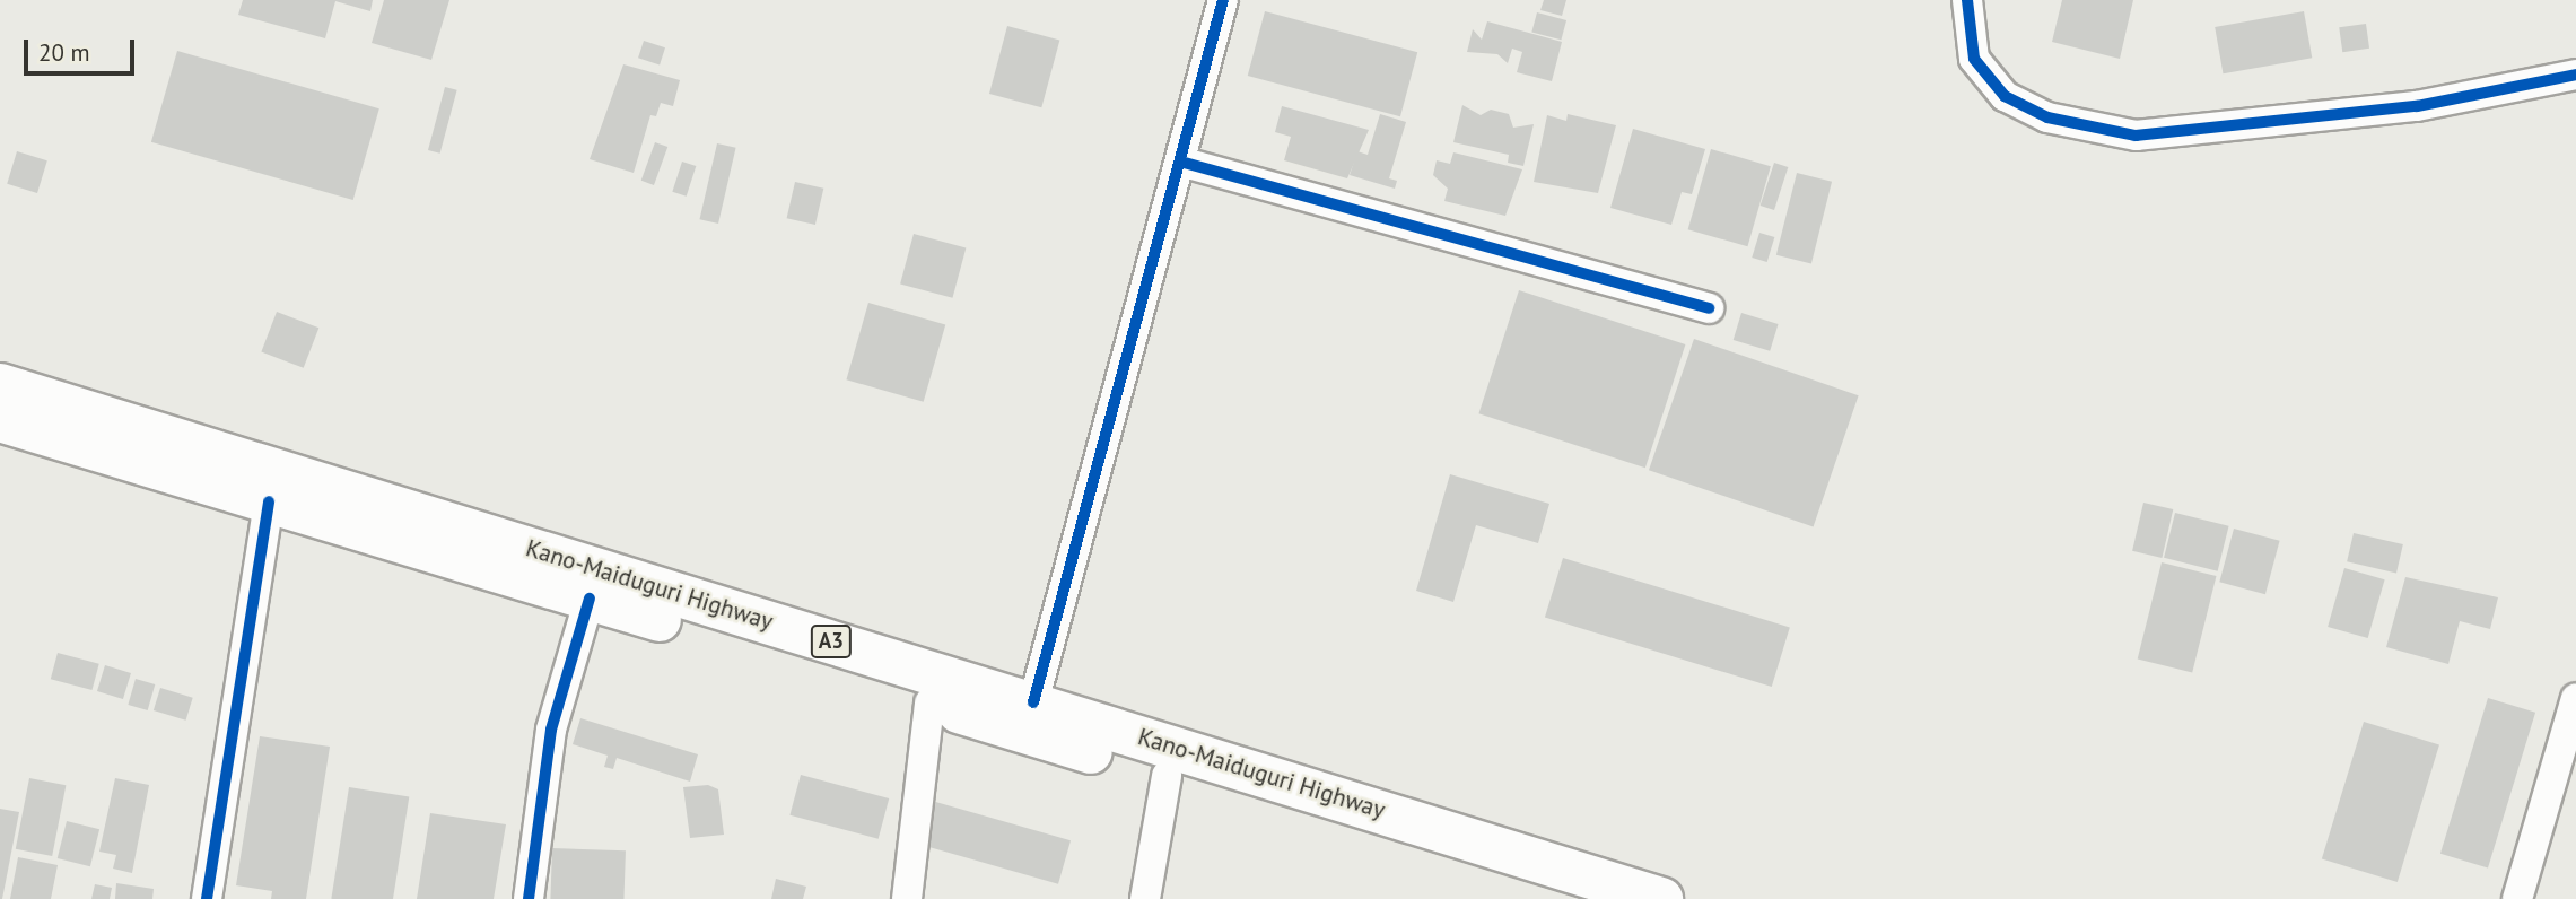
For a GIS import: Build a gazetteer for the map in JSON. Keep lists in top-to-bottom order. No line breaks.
{"streets":{"highway":["Kano-Maiduguri Highway","A3"]},"scale_bar":"20 m"}
